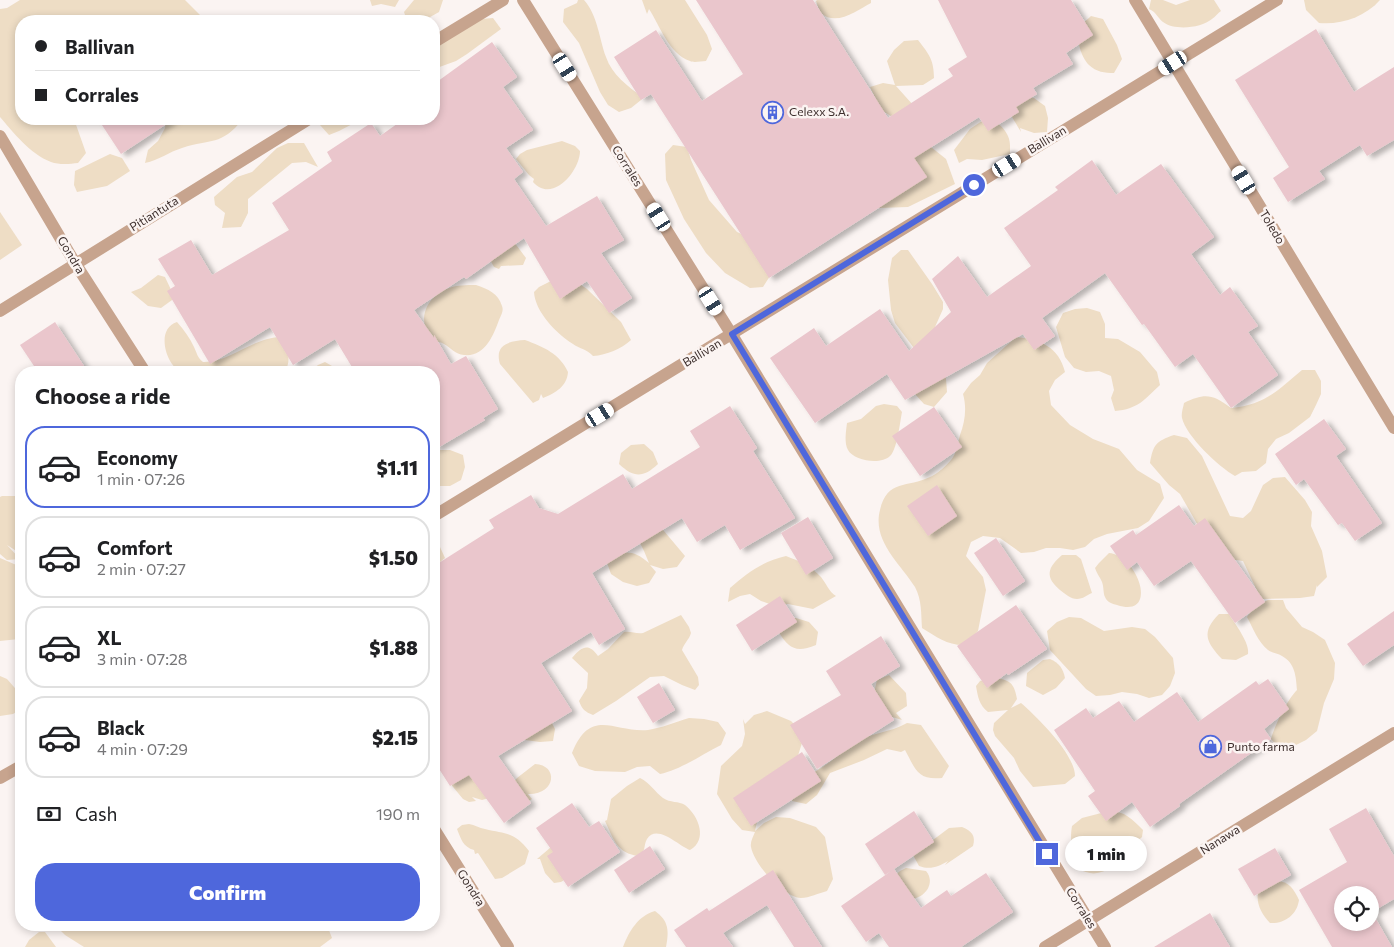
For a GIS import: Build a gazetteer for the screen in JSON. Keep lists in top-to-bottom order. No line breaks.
{"streets":{"street":["Ballivan","Corrales","Pitiantuta","Toledo","Gondra","Nanawa"]},"crossings":[["Ballivan","Corrales"],["Ballivan","Toledo"],["Corrales","Nanawa"],["Pitiantuta","Gondra"]],"places":{"building":["Celexx S.A."],"shop":["Punto farma"]},"page":{"banner":["Ballivan","Corrales"],"heading":"Choose a ride","list":[{"name":"Economy","note":"1 min · 07:26","value":"$1.11"},{"name":"Comfort","note":"2 min · 07:27","value":"$1.50"},{"name":"XL","note":"3 min · 07:28","value":"$1.88"},{"name":"Black","note":"4 min · 07:29","value":"$2.15"}],"pay":["Cash","190 m"],"bubble":"1 min","buttons":"Confirm"}}
